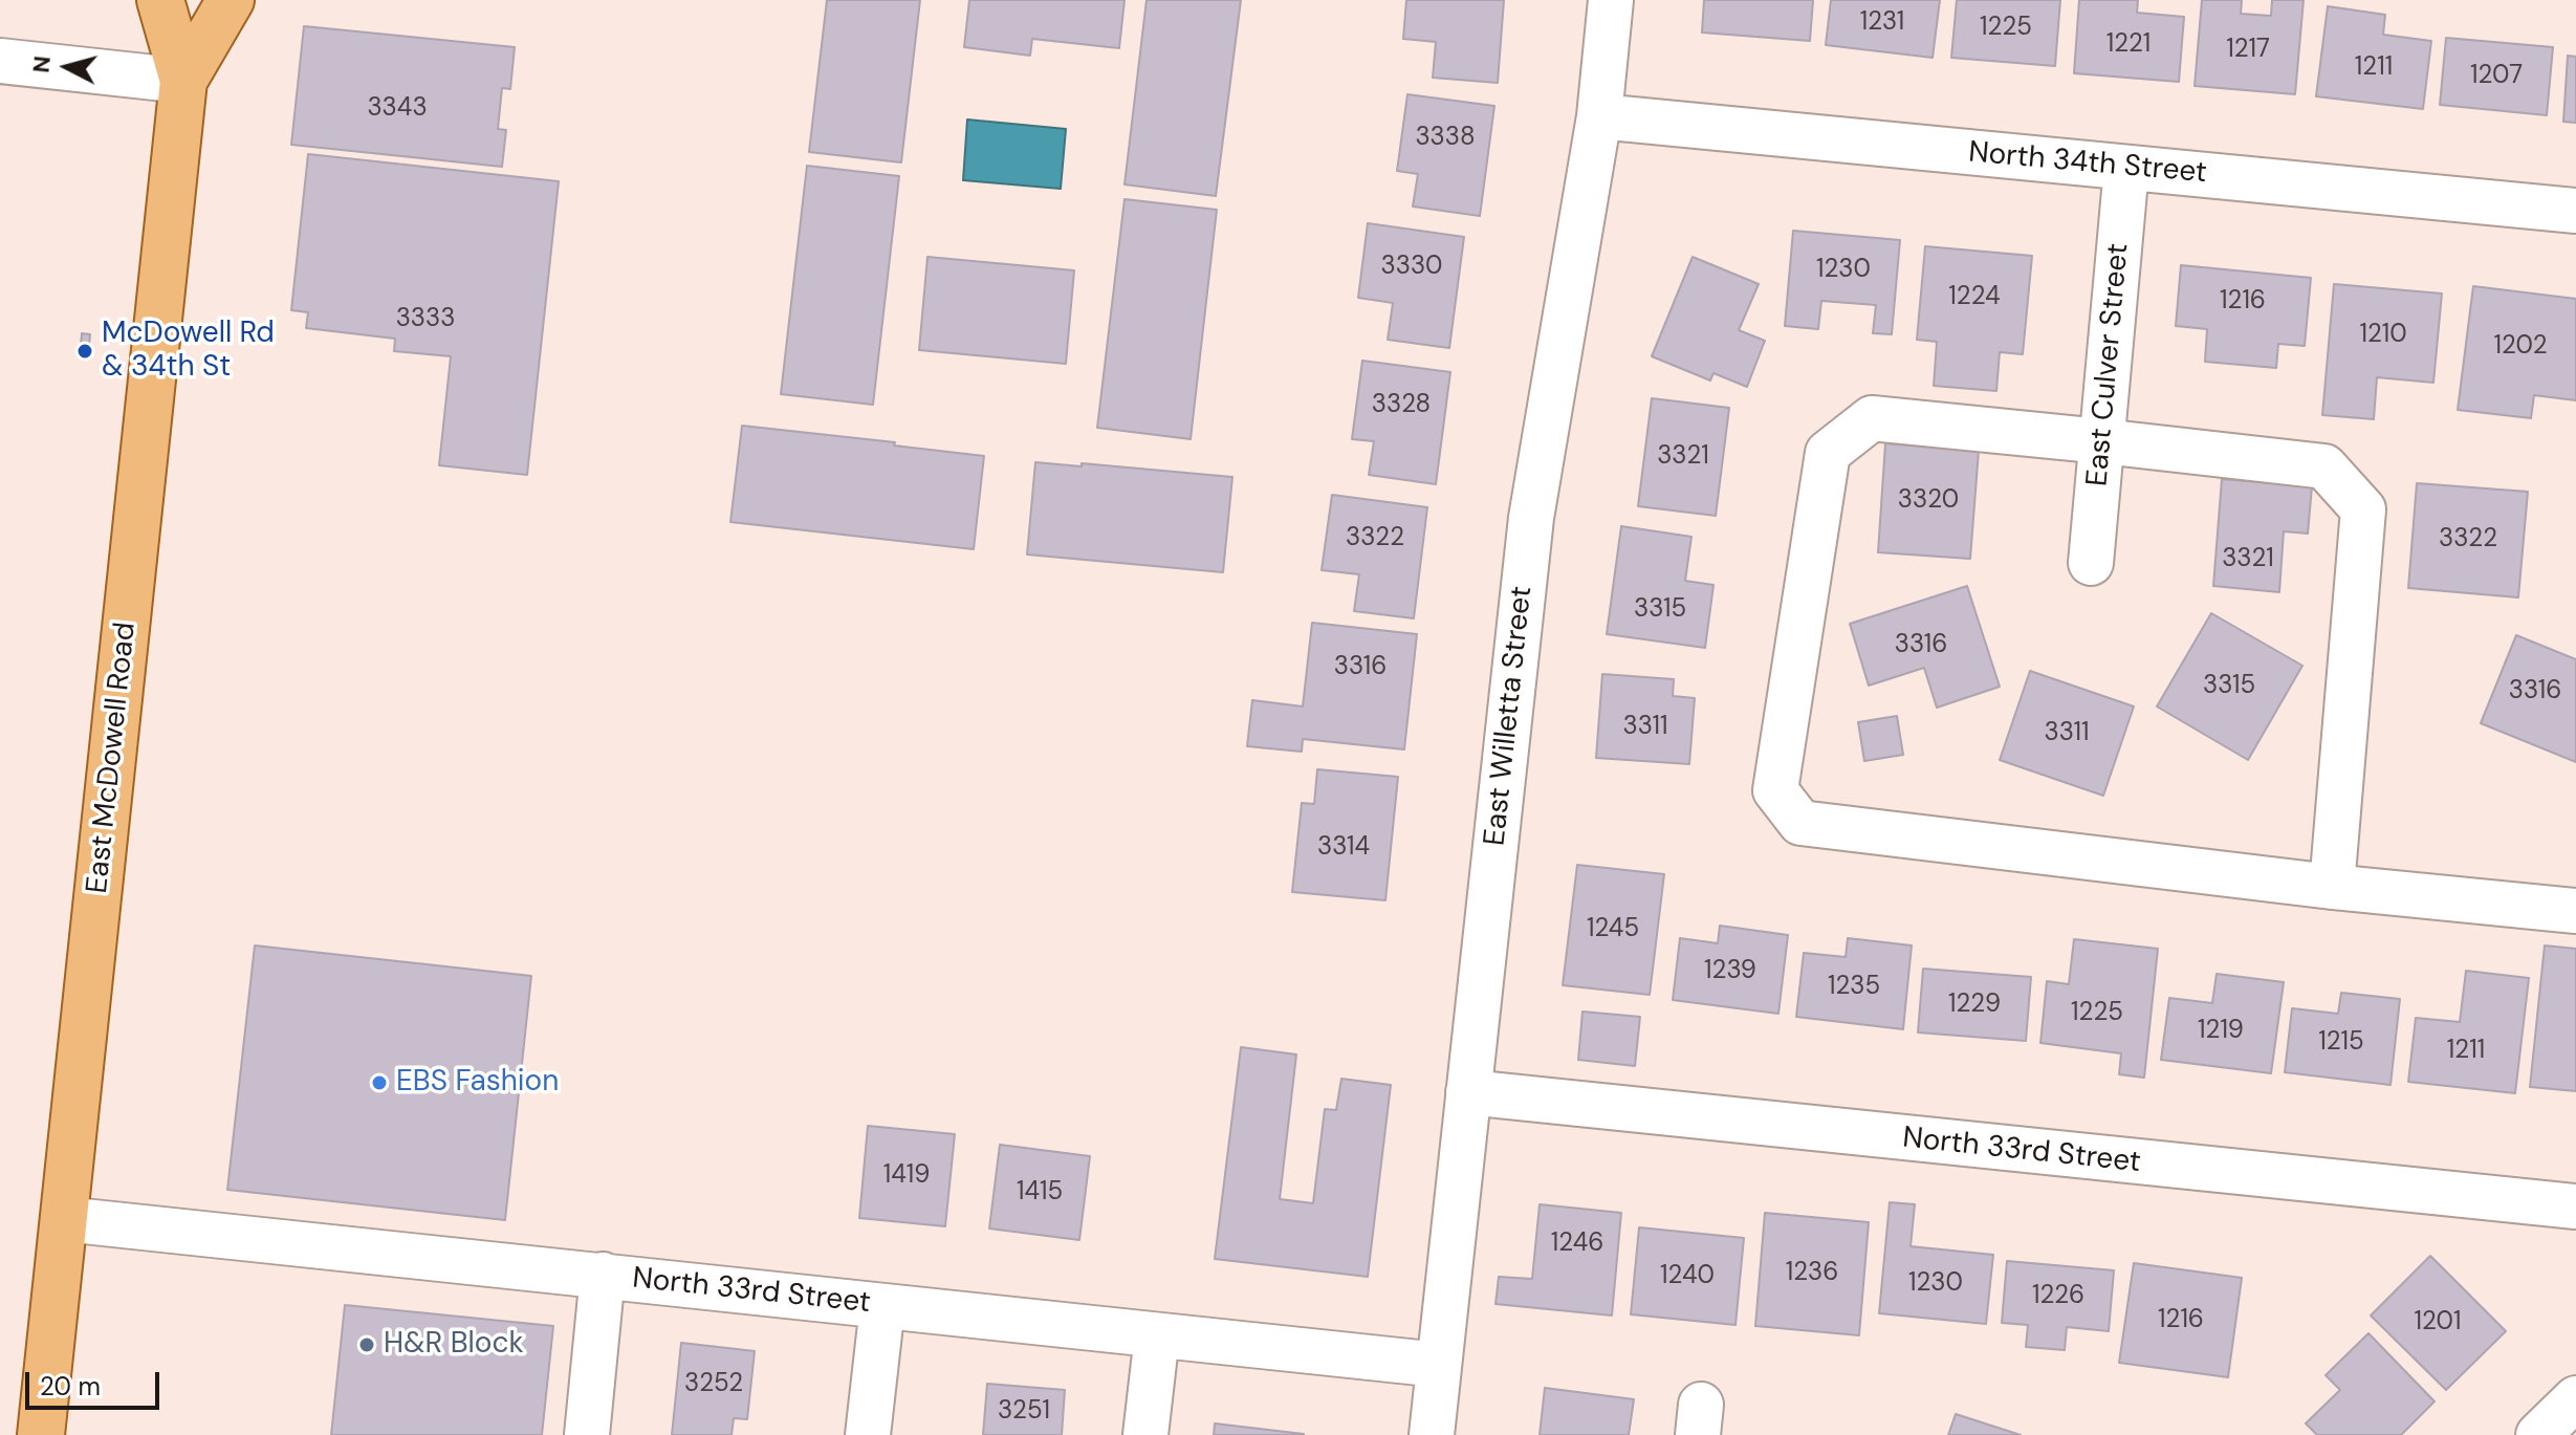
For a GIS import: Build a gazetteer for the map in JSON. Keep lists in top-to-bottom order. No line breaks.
{"streets":{"main road":["East McDowell Road"],"street":["North 34th Street","East Culver Street","East Willetta Street","North 33rd Street"]},"crossings":[["North 34th Street","East Culver Street"],["North 34th Street","East Willetta Street"],["East Willetta Street","North 33rd Street"],["East McDowell Road","North 33rd Street"]],"places":["McDowell Rd & 34th St","EBS Fashion","H&R Block"],"house_numbers":["1231","1225","1221","1217","1211","1207","3343","3338","3330","1230","1224","1216","3333","1210","1202","3328","3321","3320","3322","3322","3321","3315","3316","3316","3315","3316","3311","3311","3314","1245","1239","1235","1229","1225","1219","1215","1211","1419","1415","1246","1236","1240","1230","1226","1216","1201","3252","3251"],"scale_bar":"20 m","north":"left"}
